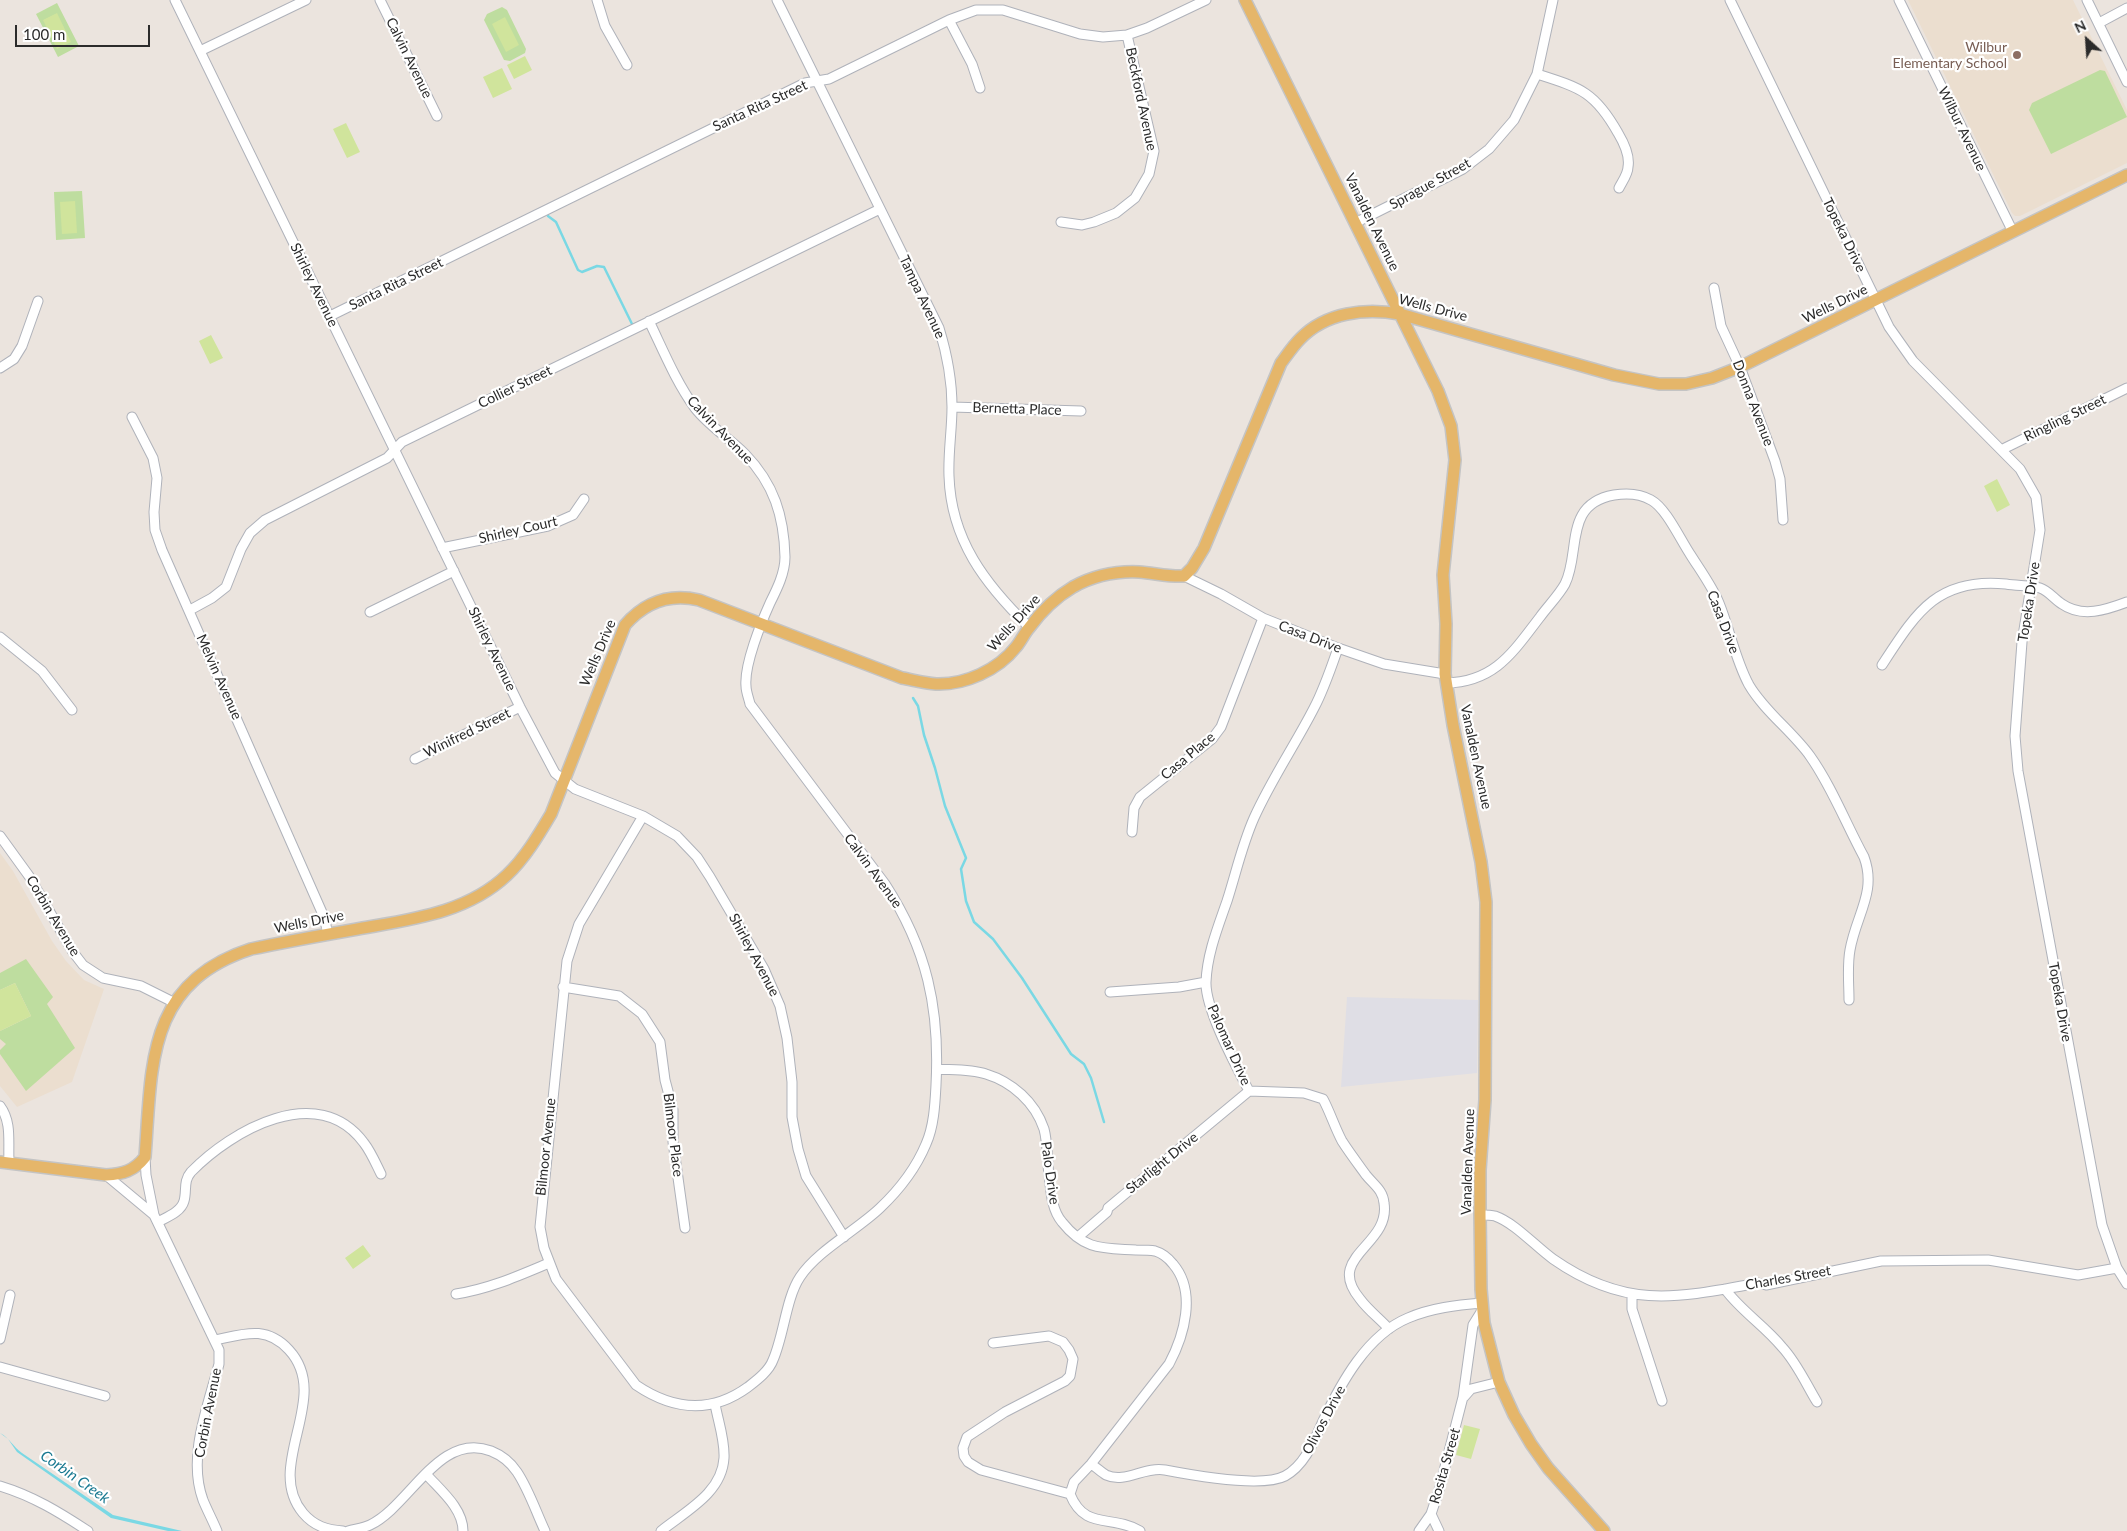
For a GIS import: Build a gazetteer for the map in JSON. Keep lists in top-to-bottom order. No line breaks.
{"streets":{"main road":["Vanalden Avenue","Wells Drive"],"street":["Calvin Avenue","Beckford Avenue","Santa Rita Street","Wilbur Avenue","Sprague Street","Topeka Drive","Shirley Avenue","Tampa Avenue","Collier Street","Donna Avenue","Bernetta Place","Ringling Street","Shirley Court","Casa Drive","Melvin Avenue","Winifred Street","Casa Place","Corbin Avenue","Palomar Drive","Bilmoor Place","Bilmoor Avenue","Starlight Drive","Palo Drive","Charles Street","Olivos Drive","Rosita Street"]},"crossings":[["Calvin Avenue","Shirley Avenue"],["Calvin Avenue","Wells Drive"],["Calvin Avenue","Collier Street"],["Calvin Avenue","Bilmoor Avenue"],["Calvin Avenue","Palo Drive"],["Beckford Avenue","Santa Rita Street"],["Santa Rita Street","Shirley Avenue"],["Santa Rita Street","Tampa Avenue"],["Wilbur Avenue","Wells Drive"],["Sprague Street","Vanalden Avenue"],["Vanalden Avenue","Wells Drive"],["Vanalden Avenue","Casa Drive"],["Vanalden Avenue","Charles Street"],["Vanalden Avenue","Olivos Drive"],["Vanalden Avenue","Rosita Street"],["Topeka Drive","Wells Drive"],["Topeka Drive","Ringling Street"],["Topeka Drive","Charles Street"],["Shirley Avenue","Wells Drive"],["Shirley Avenue","Collier Street"],["Shirley Avenue","Shirley Court"],["Shirley Avenue","Winifred Street"],["Shirley Avenue","Bilmoor Avenue"],["Tampa Avenue","Wells Drive"],["Tampa Avenue","Collier Street"],["Tampa Avenue","Bernetta Place"],["Wells Drive","Donna Avenue"],["Wells Drive","Casa Drive"],["Wells Drive","Melvin Avenue"],["Wells Drive","Corbin Avenue"],["Collier Street","Melvin Avenue"],["Casa Drive","Casa Place"],["Casa Drive","Palomar Drive"],["Palomar Drive","Starlight Drive"],["Palomar Drive","Olivos Drive"],["Bilmoor Place","Bilmoor Avenue"],["Starlight Drive","Palo Drive"],["Palo Drive","Olivos Drive"],["Olivos Drive","Rosita Street"]],"water":["Corbin Creek"],"places":["Wilbur Elementary School"],"scale_bar":"100 m","north":"top left"}
